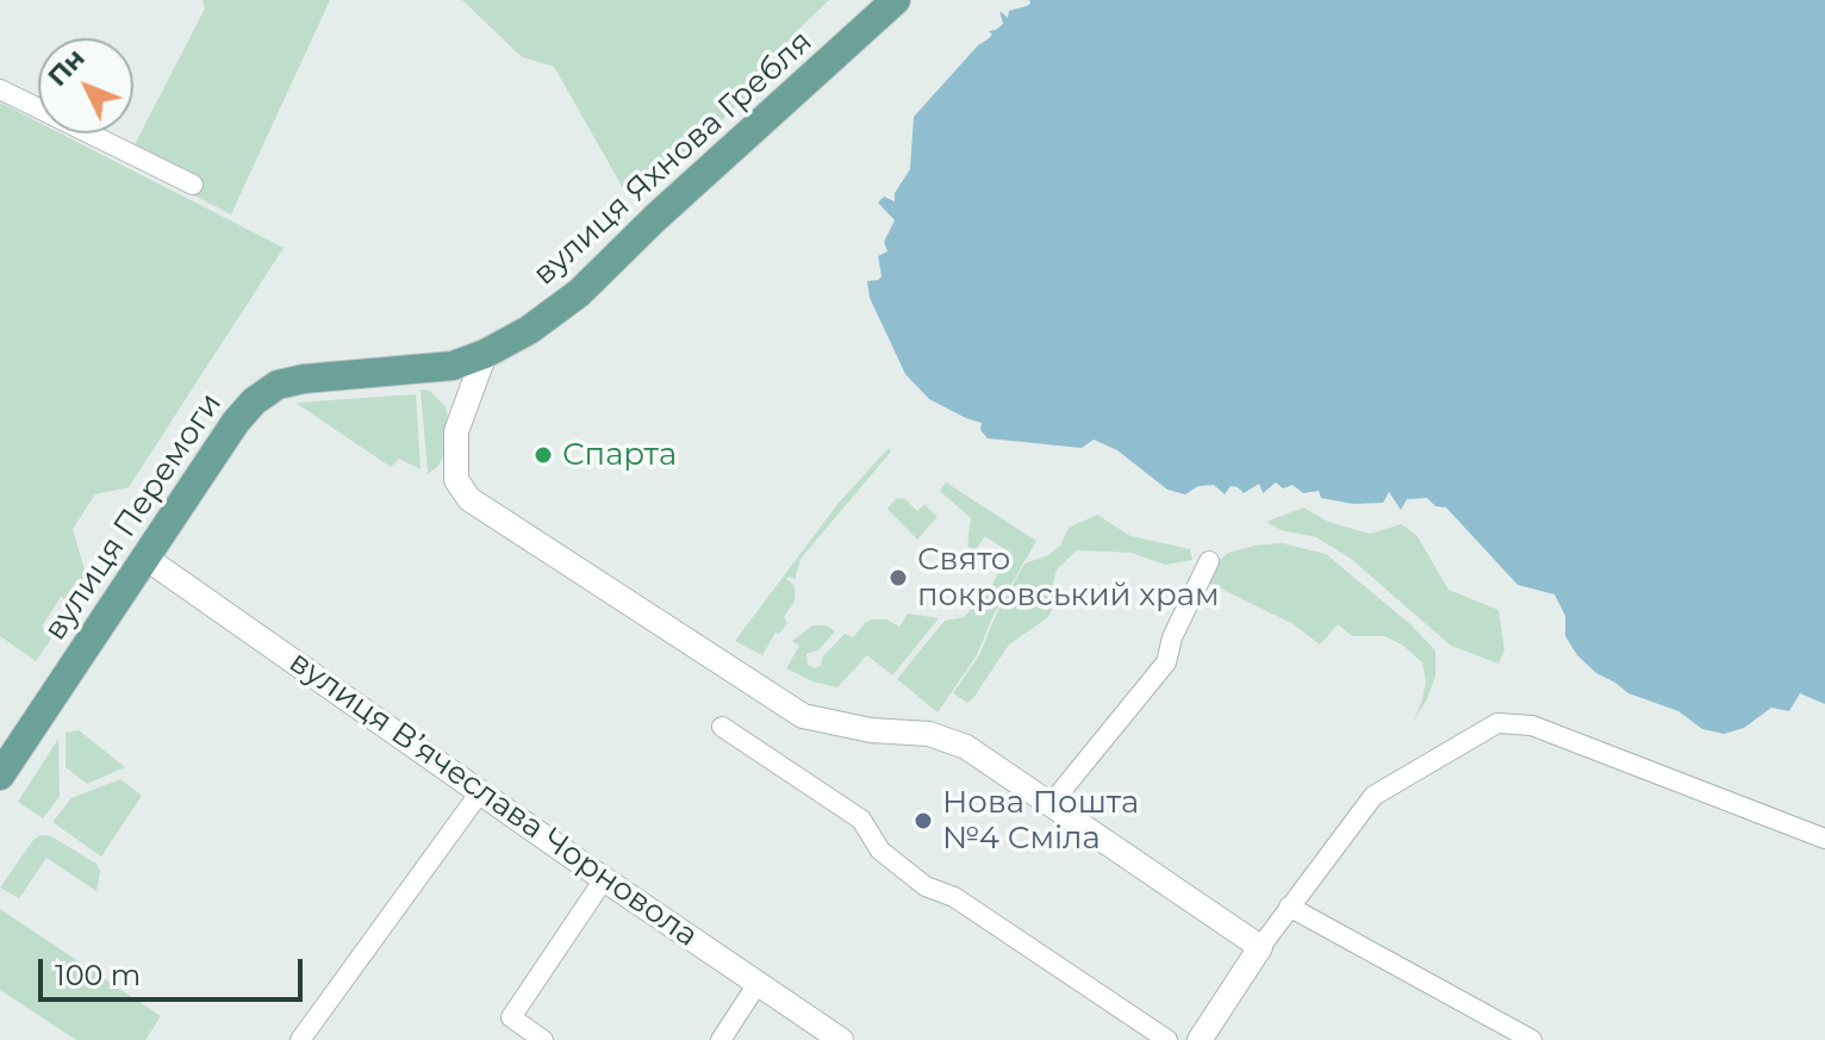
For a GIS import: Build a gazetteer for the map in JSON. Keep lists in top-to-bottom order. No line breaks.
{"streets":{"main road":["вулиця Яхнова Гребля","вулиця Перемоги"],"street":["вулиця Вʼячеслава Чорновола"]},"crossings":[["вулиця Яхнова Гребля","вулиця Перемоги"],["вулиця Перемоги","вулиця Вʼячеслава Чорновола"]],"places":["Спарта","Свято покровський храм","Нова Пошта №4 Сміла"],"scale_bar":"100 m","north":"top left"}
